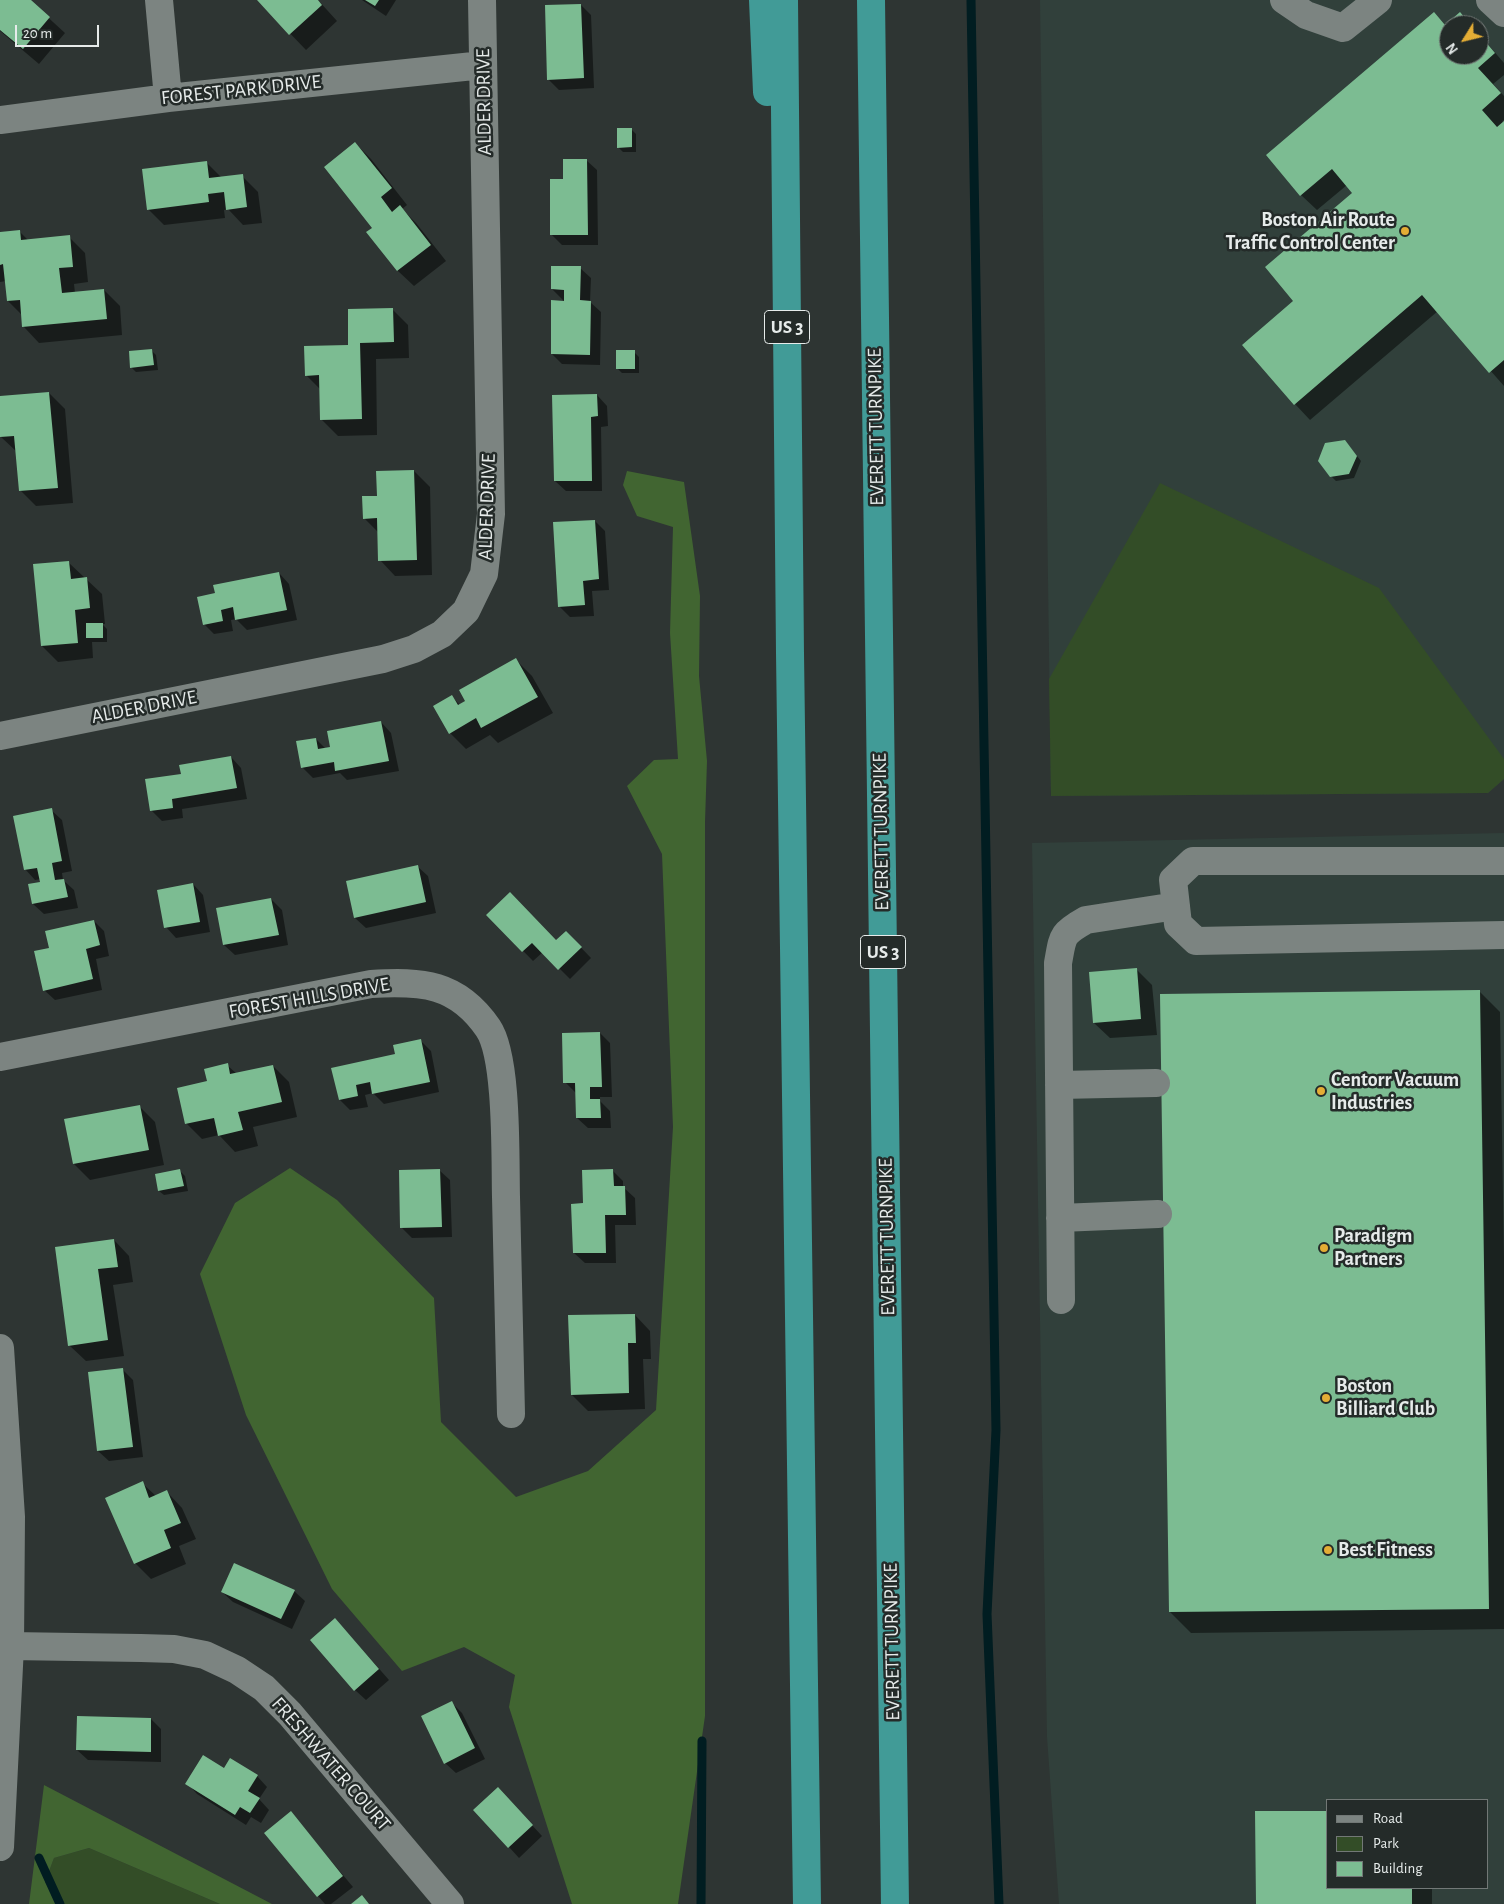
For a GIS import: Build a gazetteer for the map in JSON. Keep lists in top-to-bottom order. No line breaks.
{"streets":{"highway":["US 3","EVERETT TURNPIKE"],"street":["FOREST PARK DRIVE","ALDER DRIVE","FOREST HILLS DRIVE","FRESHWATER COURT"]},"crossings":[["FOREST PARK DRIVE","ALDER DRIVE"]],"places":["Boston Air Route Traffic Control Center","Centorr Vacuum Industries","Paradigm Partners","Boston Billiard Club","Best Fitness"],"legend":["Road","Park","Building"],"scale_bar":"20 m","north":"bottom left"}
